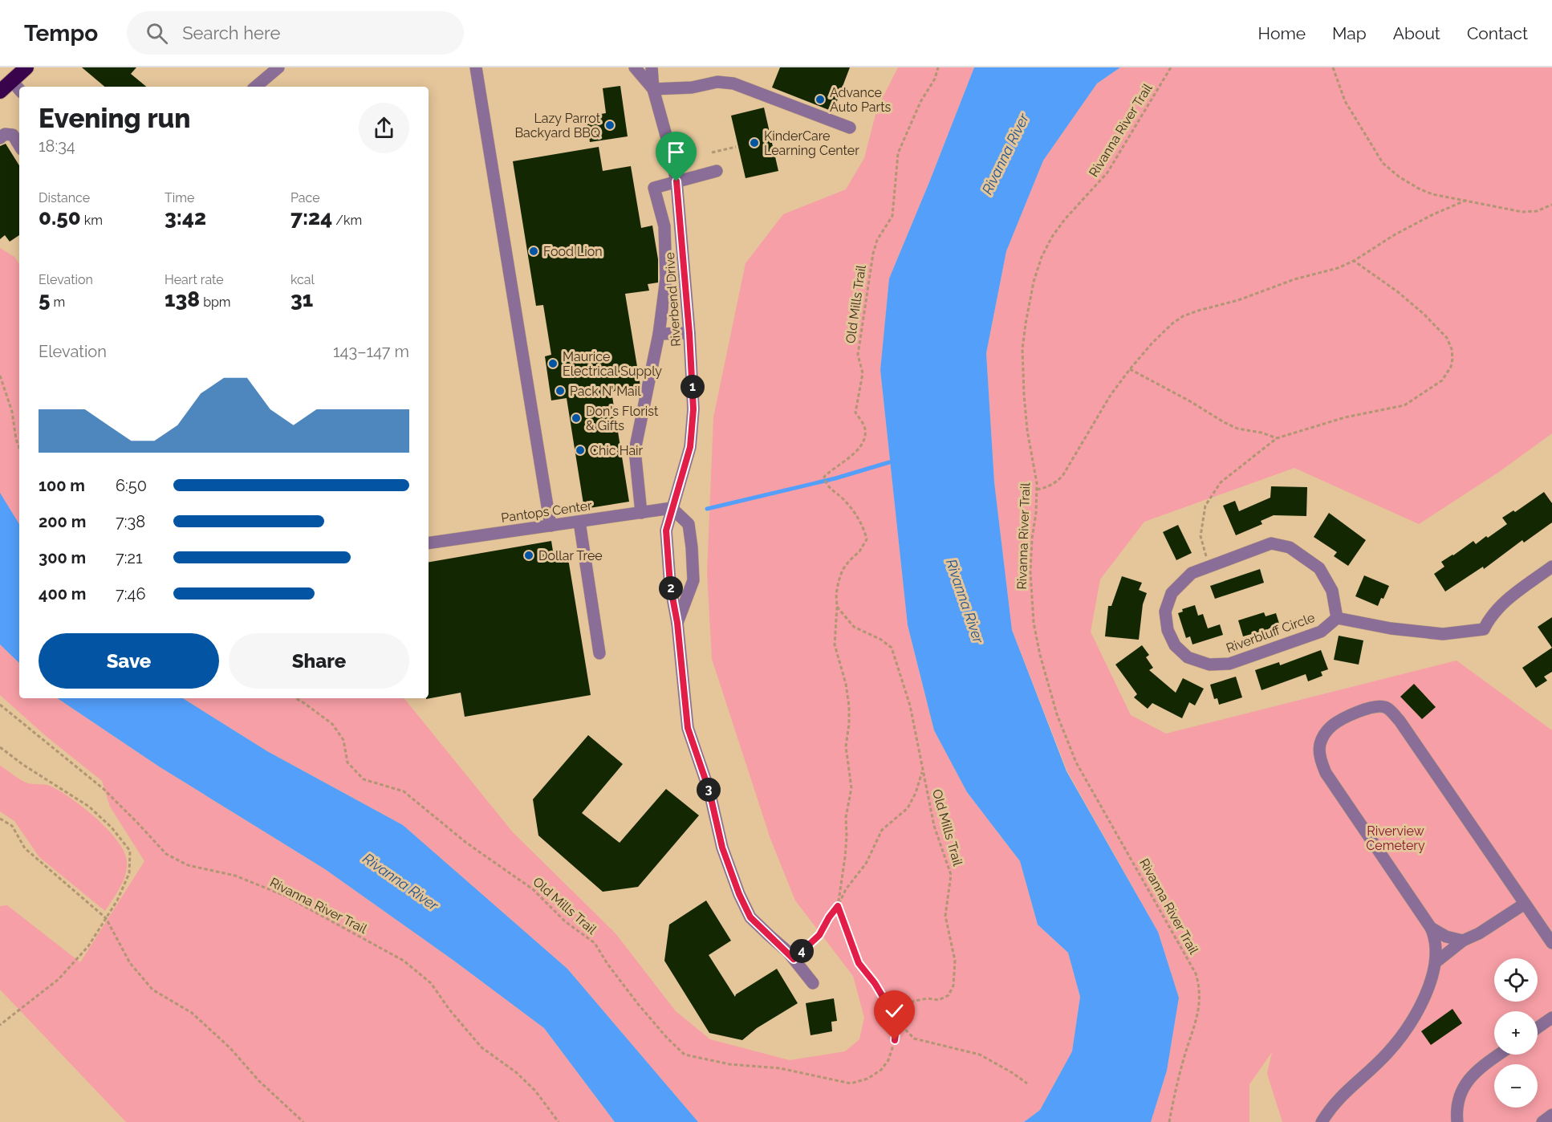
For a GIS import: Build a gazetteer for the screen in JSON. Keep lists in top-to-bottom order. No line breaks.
{"streets":{"street":["Riverbend Drive","Pantops Center","Riverbluff Circle"],"path":["Rivanna River Trail","Old Mills Trail"]},"crossings":[["Riverbend Drive","Pantops Center"]],"water":["Rivanna River"],"parks":["Riverview Cemetery"],"places":["Advance Auto Parts","Lazy Parrot Backyard BBQ","KinderCare Learning Center","Food Lion","Maurice Electrical Supply","Pack N’ Mail","Don's Florist & Gifts","Chic Hair","Dollar Tree"],"page":{"header":"Tempo","search":"Search here","nav":["Home","Map","About","Contact"],"heading":["Evening run","18:34"],"stats":[["Distance","0.50 km"],["Time","3:42"],["Pace","7:24 /km"],["Elevation","5 m"],["Heart rate","138 bpm"],["kcal","31"]],"chart":["Elevation","143–147 m"],"pins":["1","2","3","4"],"list":[{"name":"100 m","note":"6:50"},{"name":"200 m","note":"7:38"},{"name":"300 m","note":"7:21"},{"name":"400 m","note":"7:46"}],"buttons":["Save","Share"],"map_buttons":["+","−"]}}
